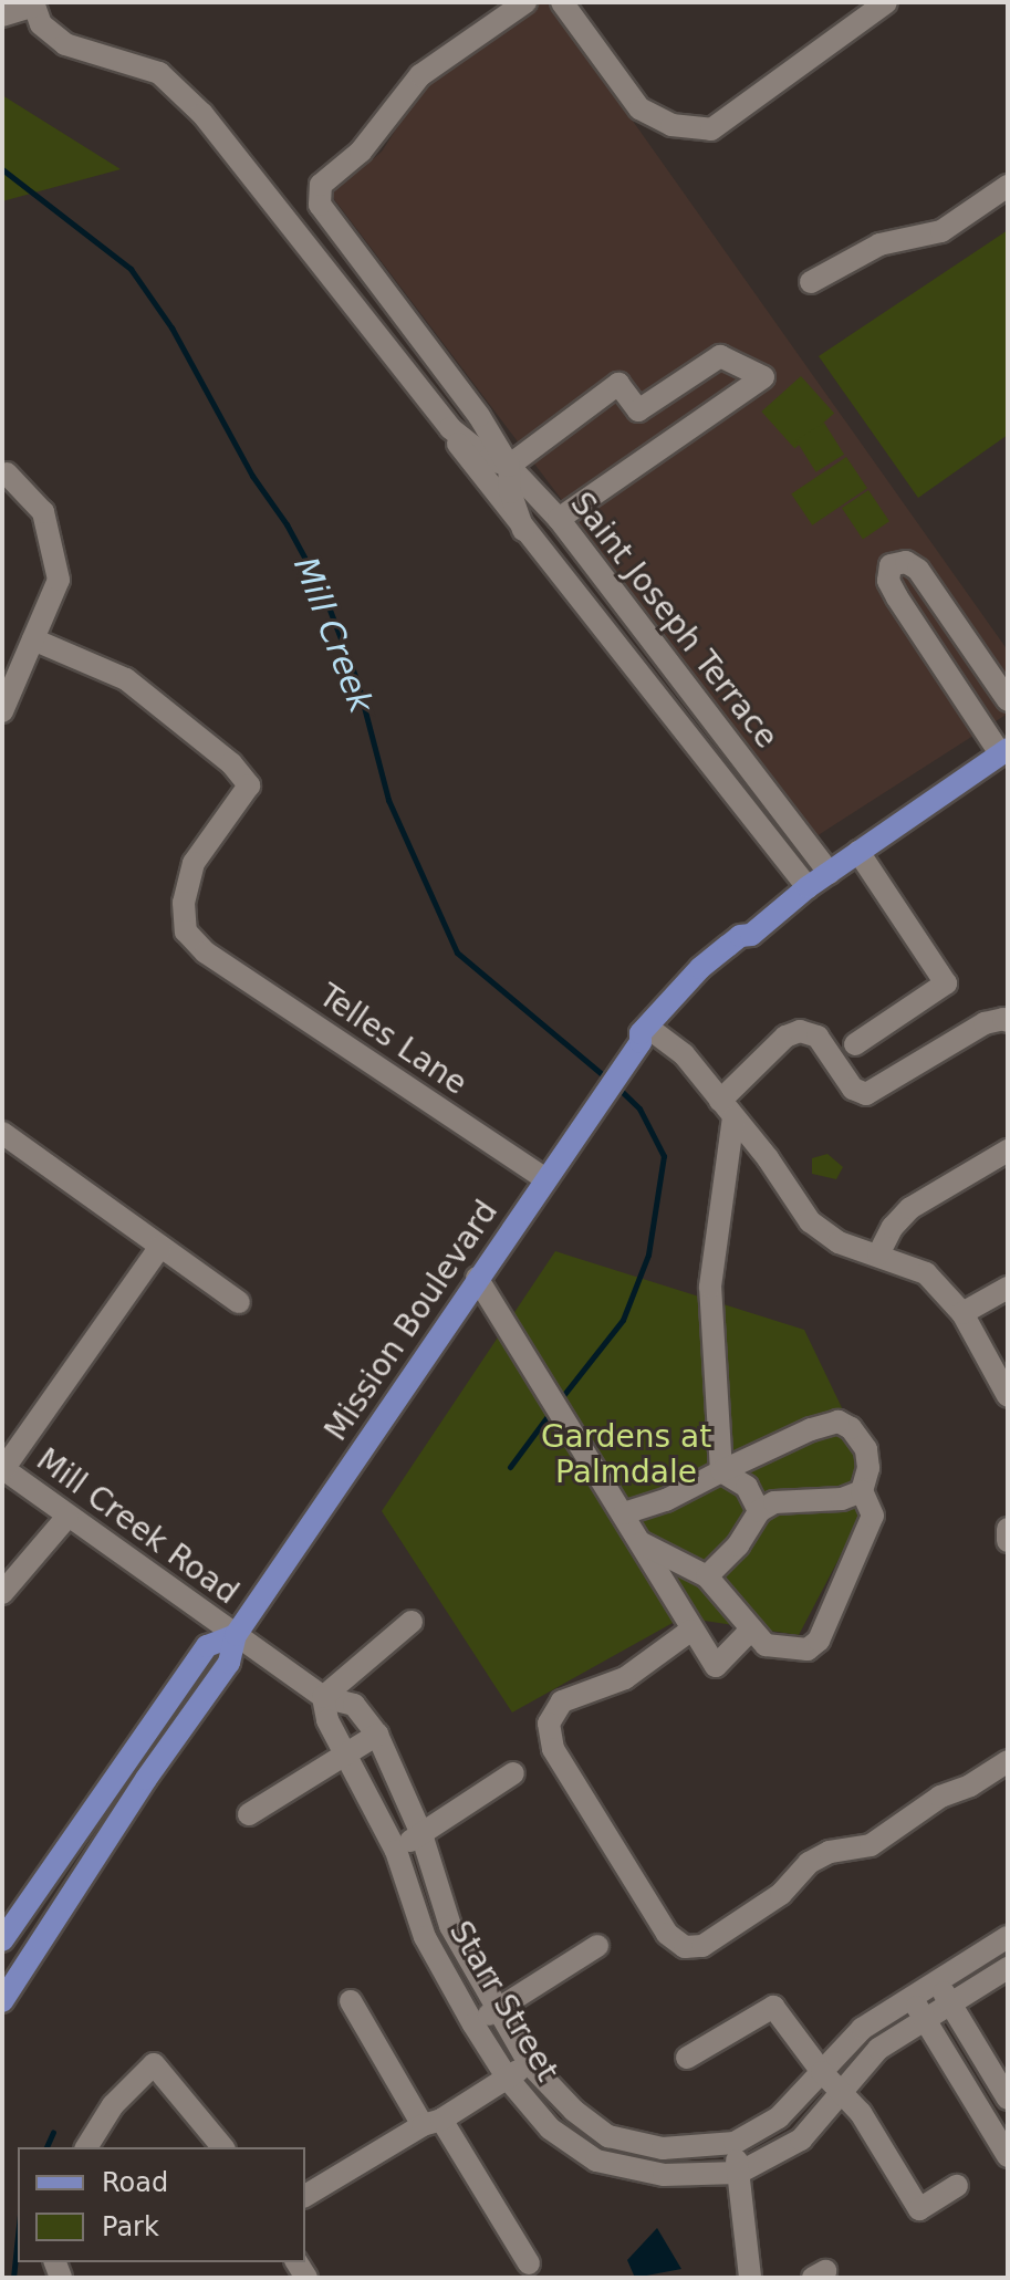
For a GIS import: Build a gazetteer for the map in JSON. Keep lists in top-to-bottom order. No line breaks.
{"streets":{"main road":["Mission Boulevard"],"street":["Saint Joseph Terrace","Telles Lane","Mill Creek Road","Starr Street"]},"crossings":[["Saint Joseph Terrace","Mission Boulevard"],["Telles Lane","Mission Boulevard"],["Mission Boulevard","Mill Creek Road"],["Mission Boulevard","Starr Street"],["Mill Creek Road","Starr Street"]],"water":["Mill Creek"],"parks":["Gardens at Palmdale"],"legend":["Road","Park"]}
